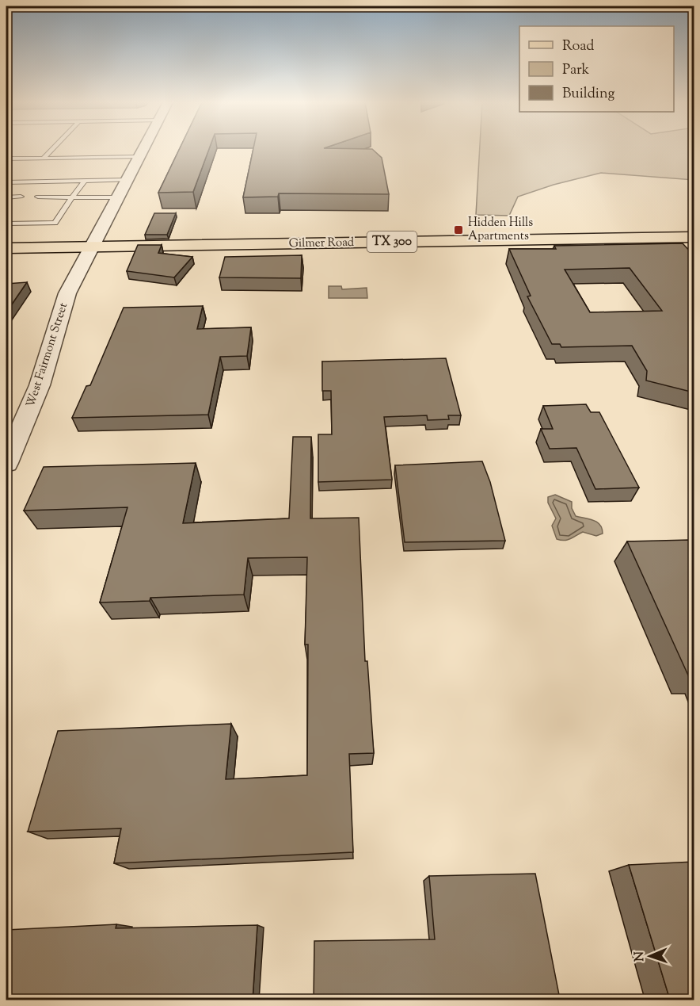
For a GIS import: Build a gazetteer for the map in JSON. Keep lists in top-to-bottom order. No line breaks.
{"streets":{"main road":["TX 300","Gilmer Road"],"street":["West Fairmont Street"]},"crossings":[["Gilmer Road","West Fairmont Street"]],"places":{"transit":["Hidden Hills Apartments"]},"legend":["Road","Park","Building"],"north":"left"}
